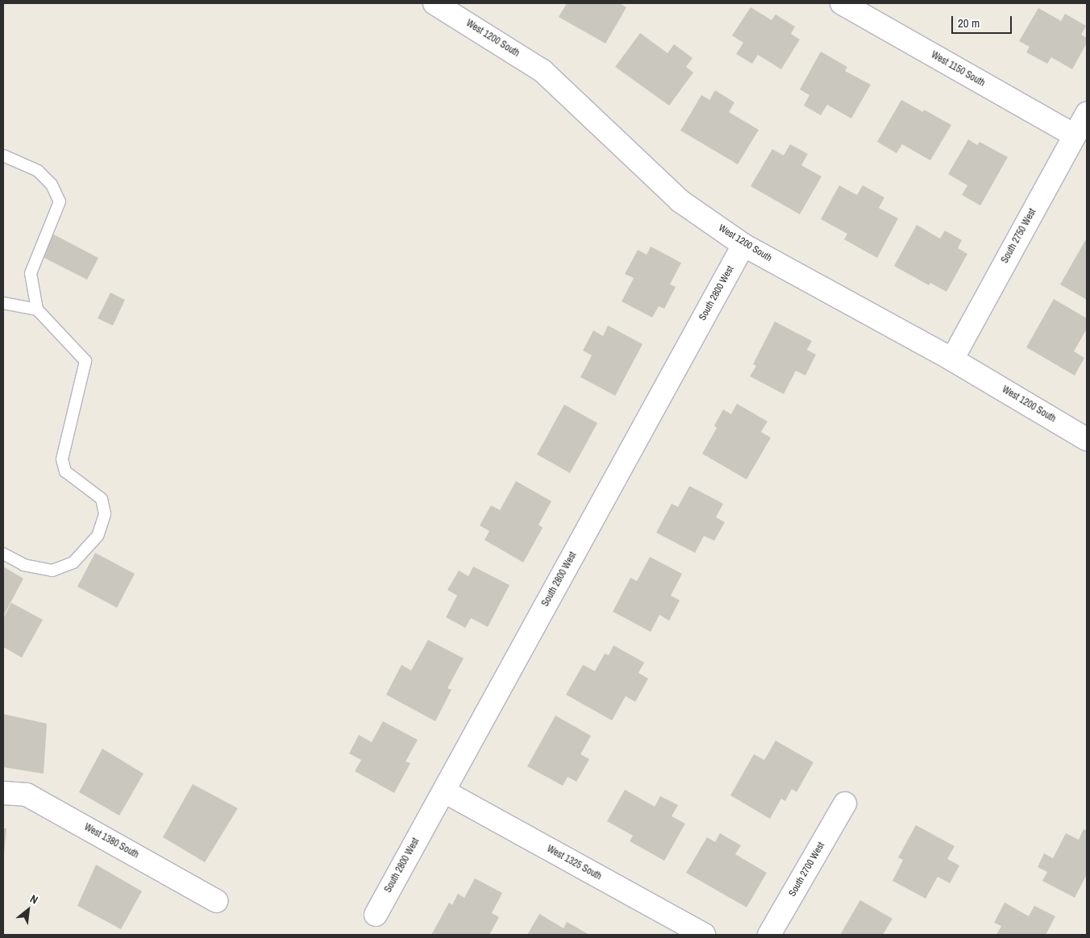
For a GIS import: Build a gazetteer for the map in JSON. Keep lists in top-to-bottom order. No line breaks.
{"streets":{"street":["West 1200 South","West 1150 South","South 2750 West","South 2800 West","West 1380 South","West 1325 South","South 2700 West"]},"crossings":[["West 1200 South","South 2750 West"],["West 1200 South","South 2800 West"],["West 1150 South","South 2750 West"],["South 2800 West","West 1325 South"]],"scale_bar":"20 m","north":"top right"}
